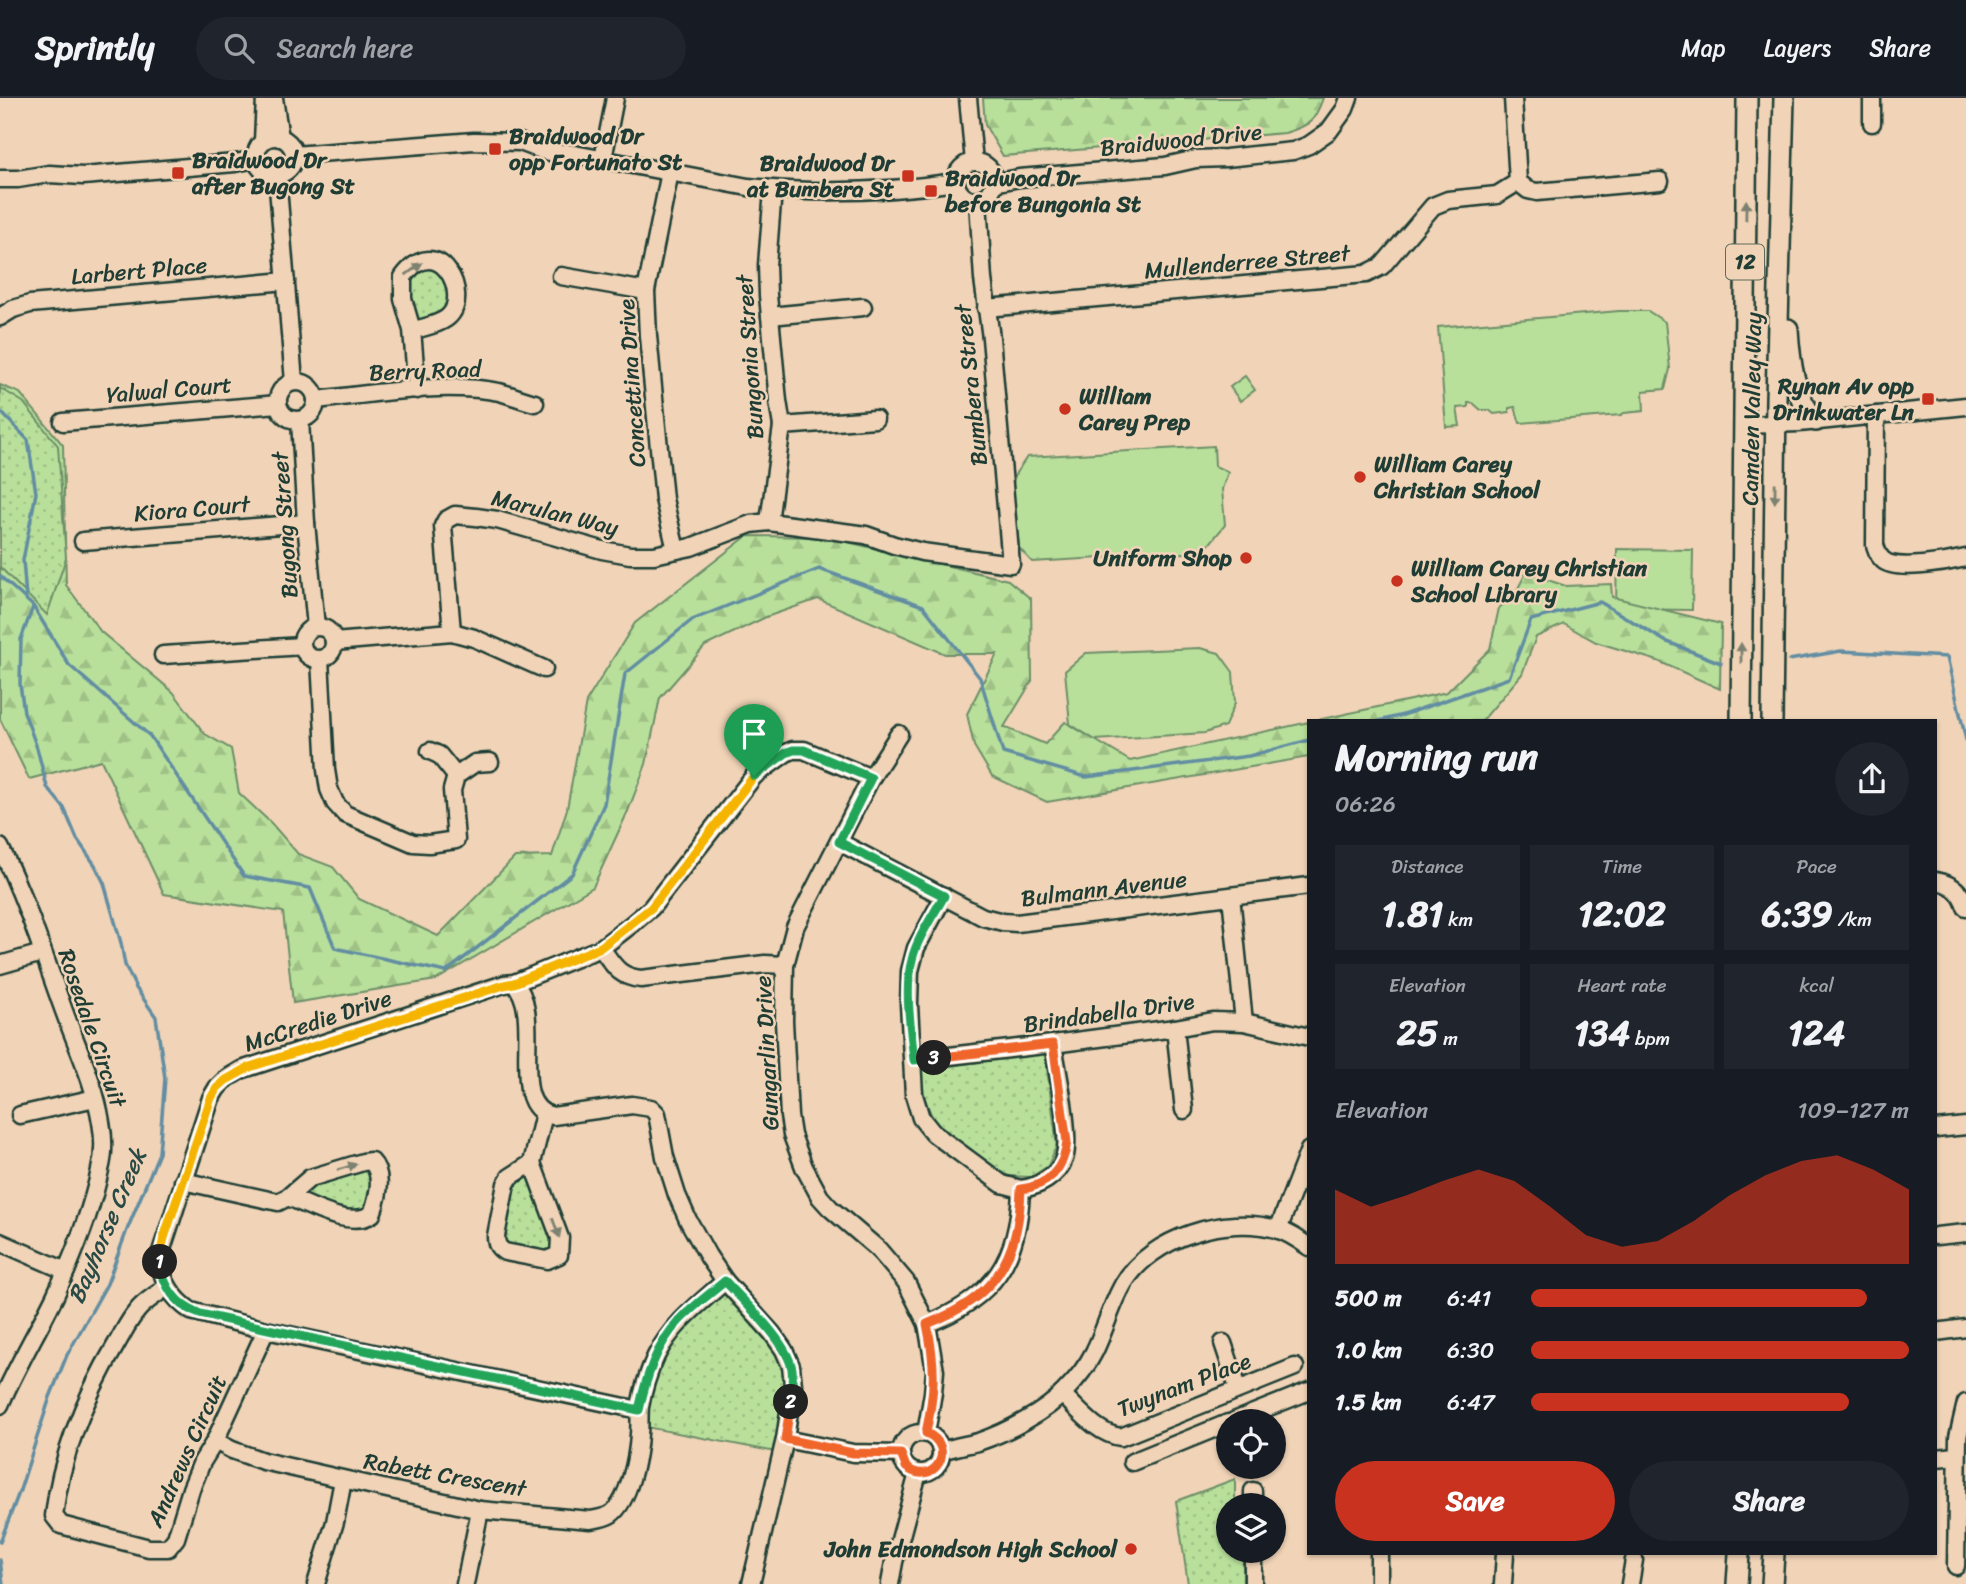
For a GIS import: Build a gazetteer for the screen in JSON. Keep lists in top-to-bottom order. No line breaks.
{"streets":{"main road":["12","Camden Valley Way"],"street":["Braidwood Drive","Mullenderree Street","Larbert Place","Bungonia Street","Berry Road","Concettina Drive","Bumbera Street","Yalwal Court","Kiora Court","Marulan Way","Bugong Street","Bulmann Avenue","Brindabella Drive","McCredie Drive","Rosedale Circuit","Gungarlin Drive","Twynam Place","Andrews Circuit","Rabett Crescent"]},"crossings":[["Braidwood Drive","Bumbera Street"],["Mullenderree Street","Bumbera Street"],["Bungonia Street","Marulan Way"],["Berry Road","Yalwal Court"],["Berry Road","Bugong Street"],["Concettina Drive","Marulan Way"],["Bumbera Street","Marulan Way"],["Yalwal Court","Bugong Street"],["Kiora Court","Bugong Street"],["Bulmann Avenue","Gungarlin Drive"],["McCredie Drive","Gungarlin Drive"],["McCredie Drive","Andrews Circuit"],["Andrews Circuit","Rabett Crescent"]],"water":["Bayhorse Creek"],"places":{"transit":["Braidwood Dr opp Fortunato St","Braidwood Dr after Bugong St","Braidwood Dr at Bumbera St","Braidwood Dr before Bungonia St","Rynan Av opp Drinkwater Ln"],"other":["William Carey Prep","William Carey Christian School","Uniform Shop","William Carey Christian School Library","John Edmondson High School"]},"page":{"header":"Sprintly","search":"Search here","nav":["Map","Layers","Share"],"heading":["Morning run","06:26"],"stats":[["Distance","1.81 km"],["Time","12:02"],["Pace","6:39 /km"],["Elevation","25 m"],["Heart rate","134 bpm"],["kcal","124"]],"pins":["3","1","2"],"chart":["Elevation","109–127 m"],"list":[{"name":"500 m","note":"6:41"},{"name":"1.0 km","note":"6:30"},{"name":"1.5 km","note":"6:47"}],"buttons":["Save","Share"]}}
